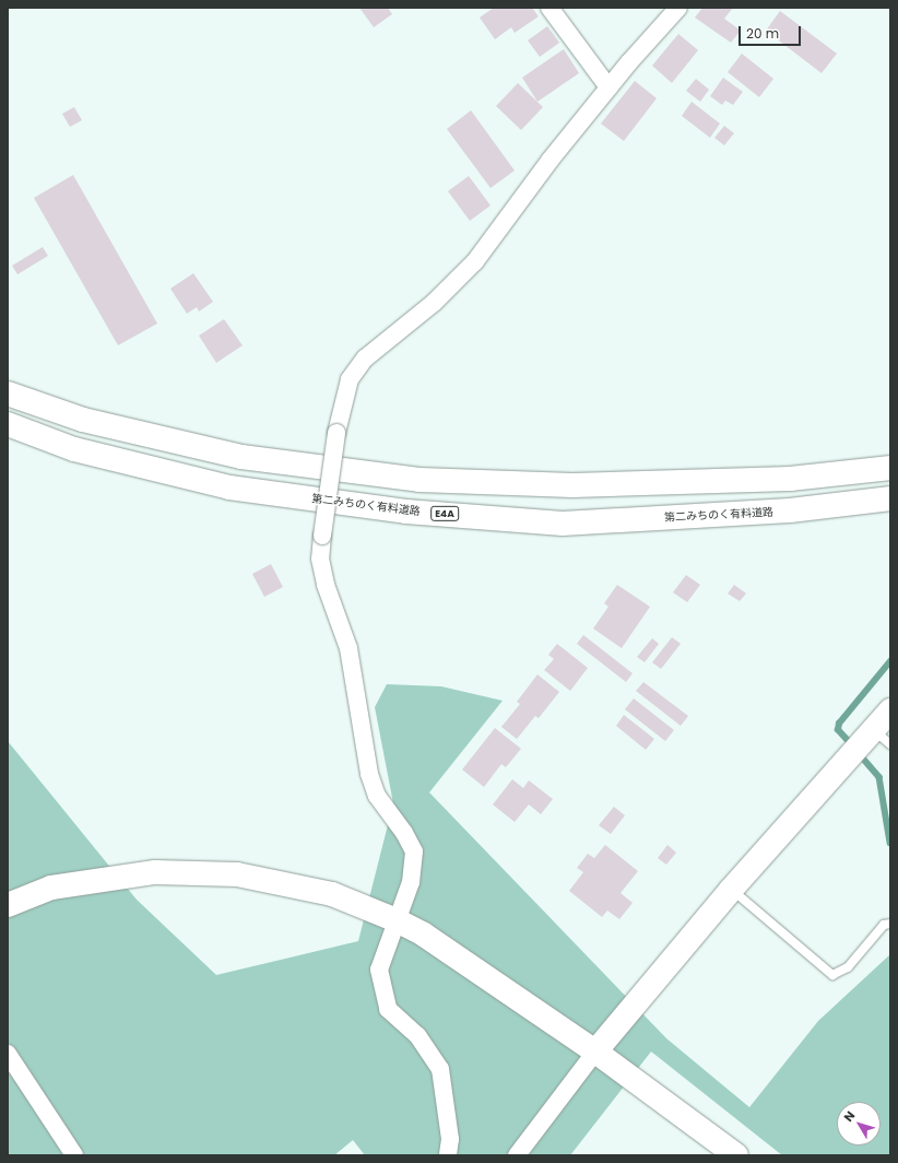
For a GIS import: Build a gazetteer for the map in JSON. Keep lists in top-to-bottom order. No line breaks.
{"streets":{"main road":["第二みちのく有料道路","E4A"]},"scale_bar":"20 m","north":"top left"}
